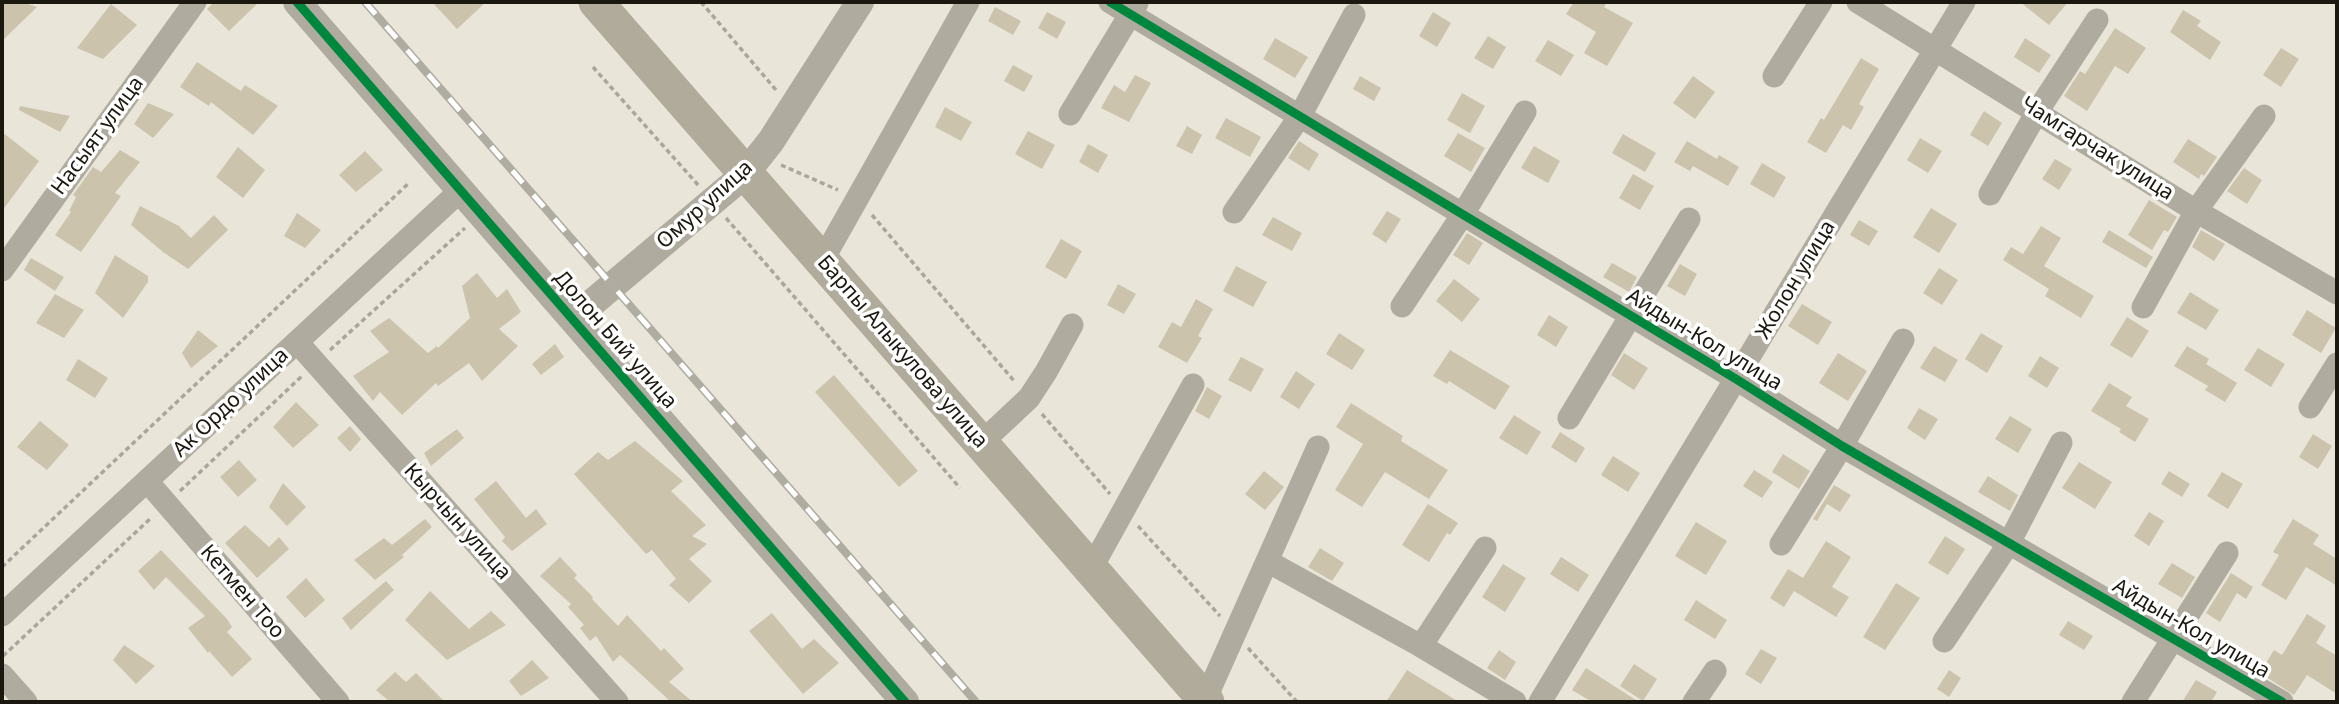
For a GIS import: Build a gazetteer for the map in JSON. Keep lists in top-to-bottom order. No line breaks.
{"streets":{"main road":["Барпы Алыкулова улица"],"street":["Насыят улица","Чамгарчак улица","Омур улица","Жолон улица","Долон Бий улица","Айдын-Кол улица","Ак Ордо улица","Кырчын улица","Кетмен Тоо"]},"crossings":[["Чамгарчак улица","Жолон улица"],["Омур улица","Долон Бий улица"],["Омур улица","Барпы Алыкулова улица"],["Жолон улица","Айдын-Кол улица"],["Долон Бий улица","Ак Ордо улица"],["Ак Ордо улица","Кырчын улица"],["Ак Ордо улица","Кетмен Тоо"]]}
